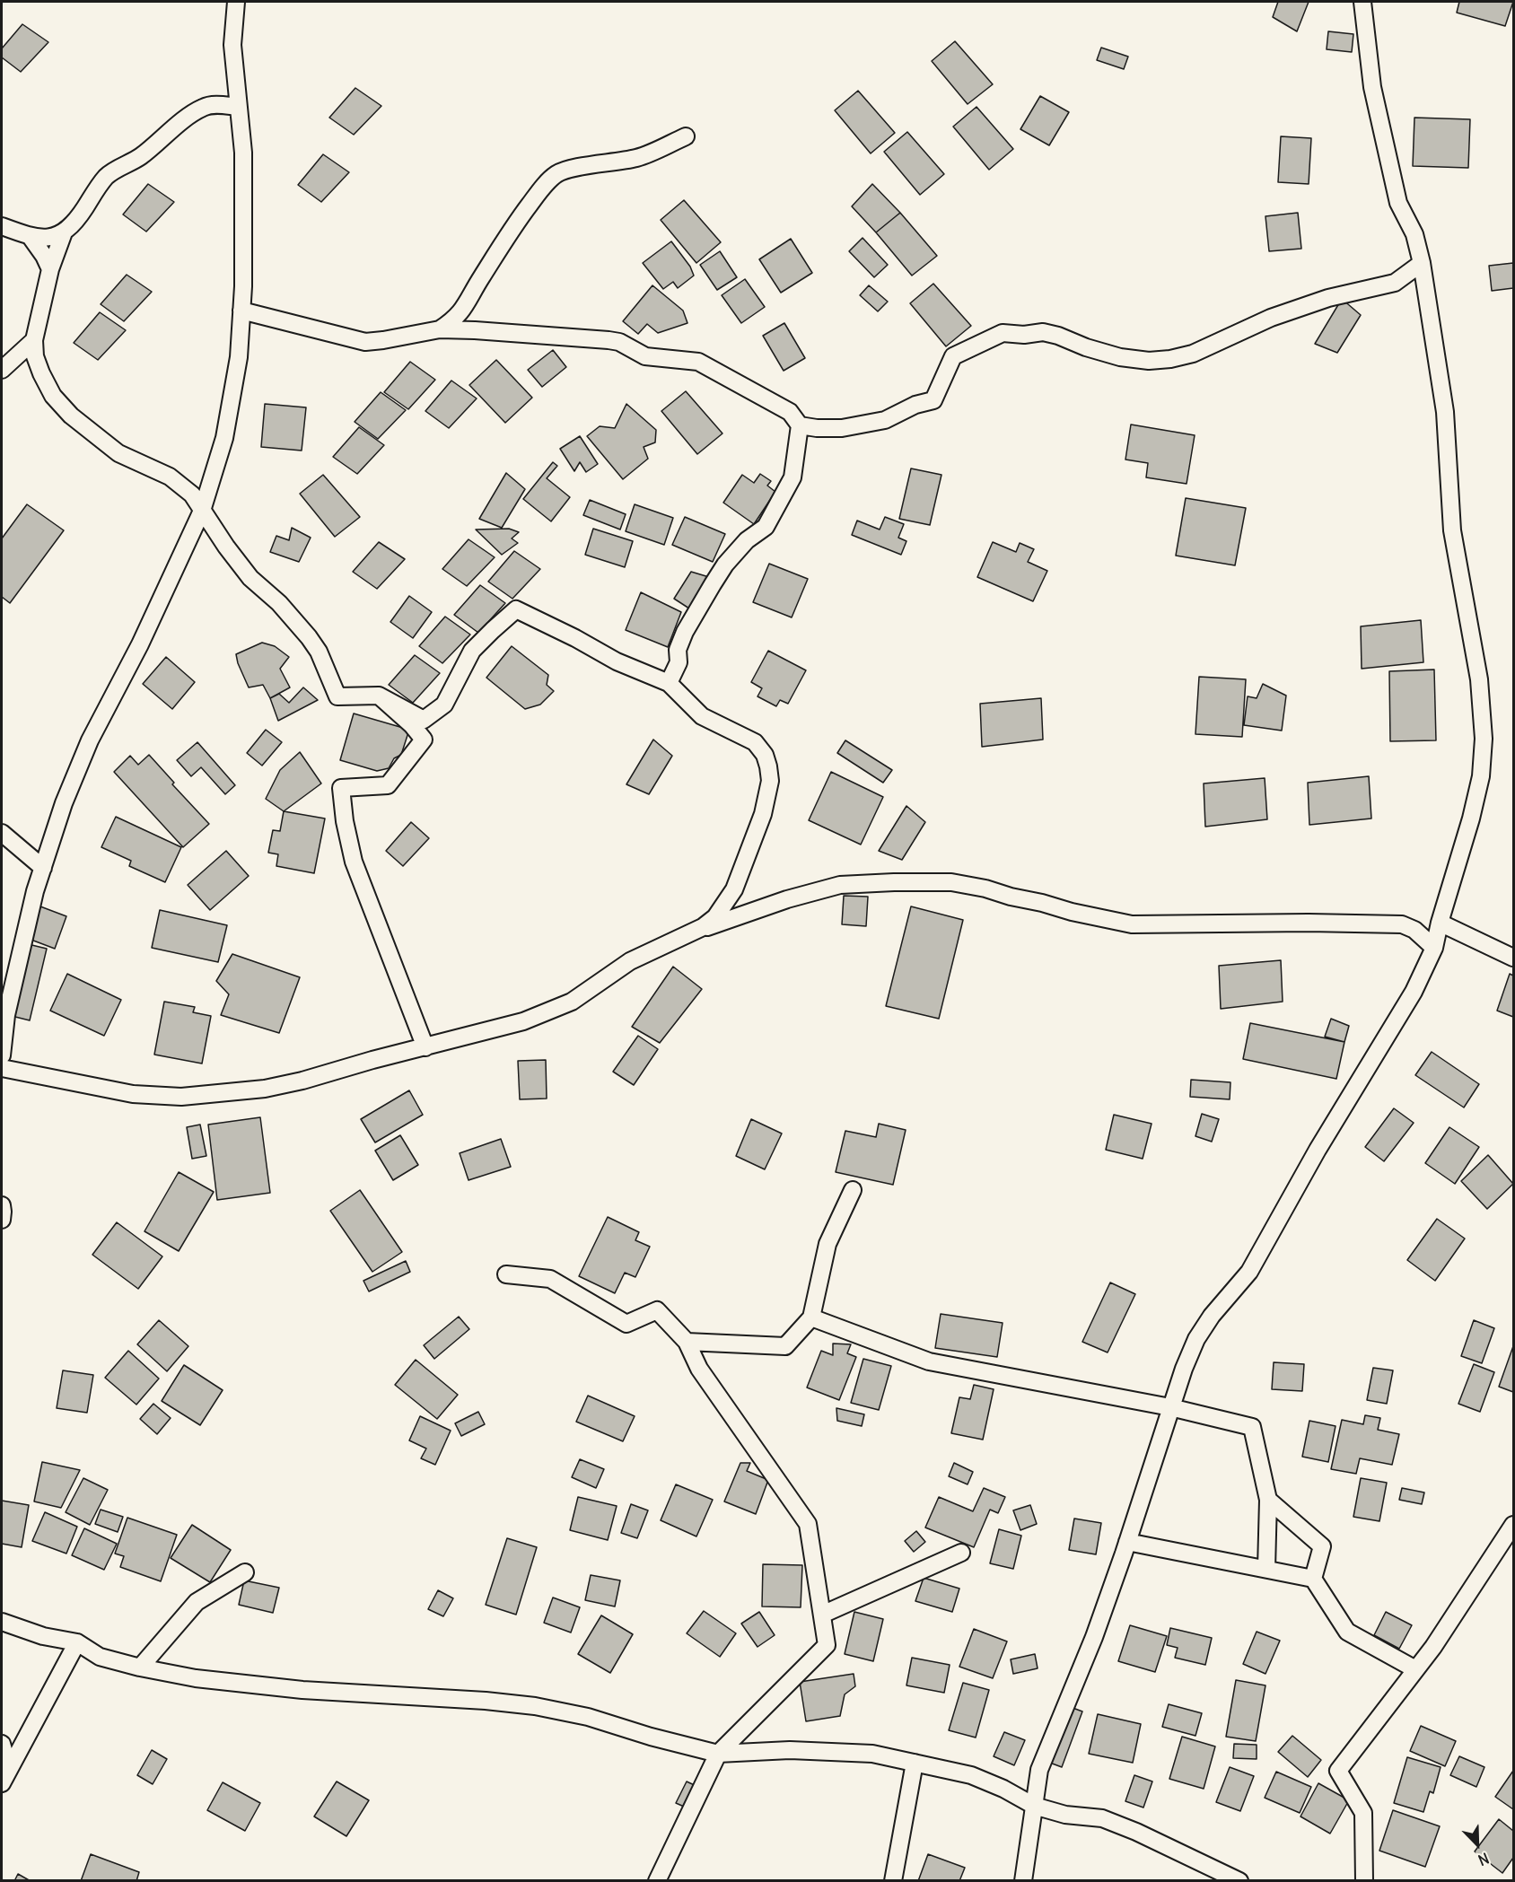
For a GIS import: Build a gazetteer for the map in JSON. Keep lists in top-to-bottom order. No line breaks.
{"north":"bottom right"}
